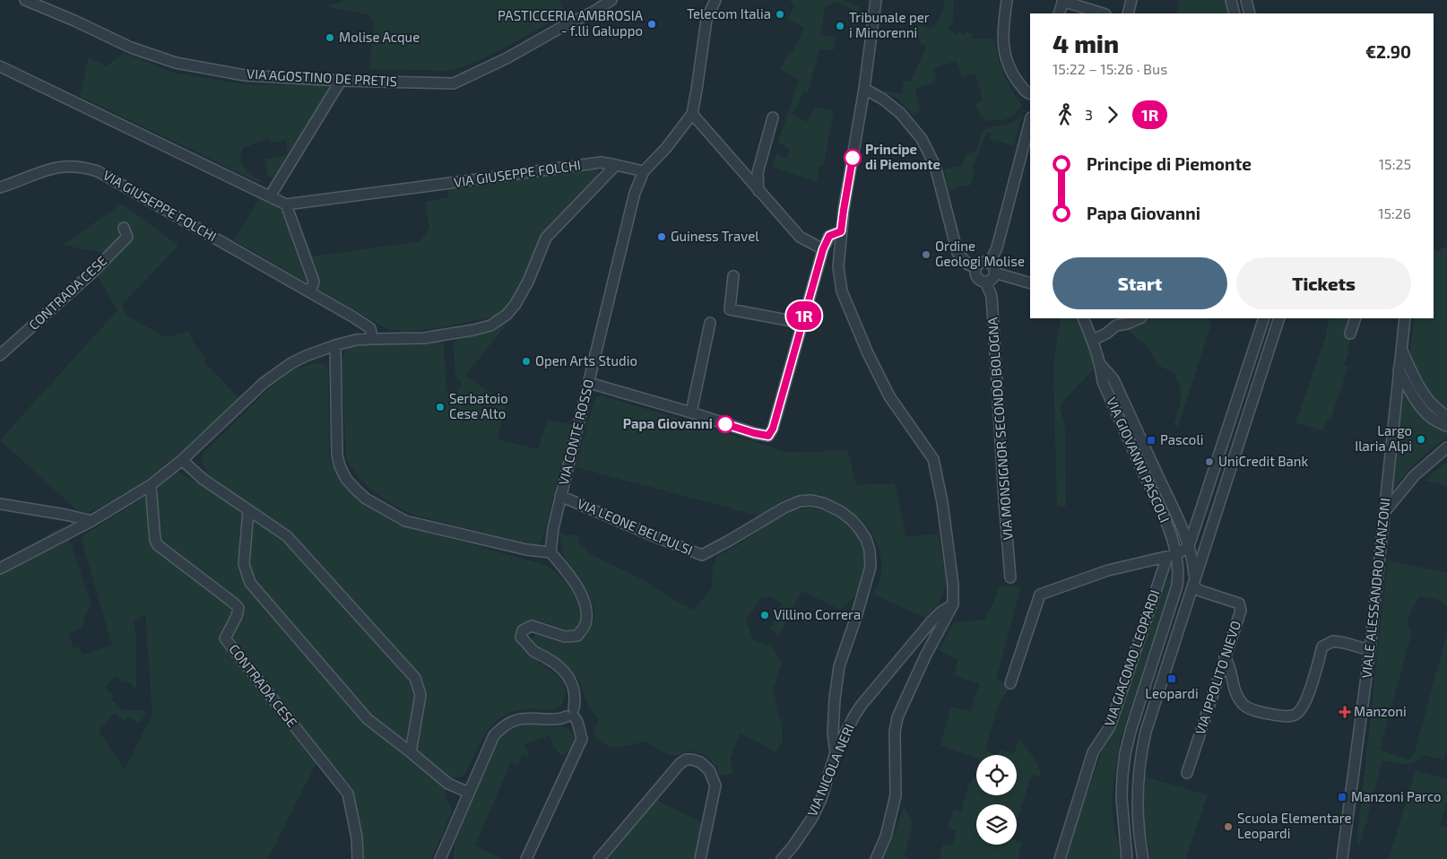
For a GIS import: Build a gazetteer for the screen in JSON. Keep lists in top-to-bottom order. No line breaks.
{"streets":{"street":["VIA AGOSTINO DE PRETIS","VIA GIUSEPPE FOLCHI","CONTRADA CESE","VIA MONSIGNOR SECONDO BOLOGNA","VIA CONTE ROSSO","VIA GIOVANNI PASCOLI","VIA LEONE BELPULSI","VIALE ALESSANDRO MANZONI","VIA GIACOMO LEOPARDI","VIA IPPOLITO NIEVO","VIA NICOLA NERI"]},"crossings":[["VIA GIUSEPPE FOLCHI","VIA CONTE ROSSO"],["VIA CONTE ROSSO","VIA LEONE BELPULSI"],["VIA GIOVANNI PASCOLI","VIA GIACOMO LEOPARDI"],["VIA LEONE BELPULSI","VIA NICOLA NERI"]],"places":{"other":["Telecom Italia","PASTICCERIA AMBROSIA - f.lli Galuppo","Tribunale per i Minorenni","Molise Acque","Principe di Piemonte","Guiness Travel","Ordine Geologi Molise","Open Arts Studio","Serbatoio Cese Alto","Papa Giovanni","Largo Ilaria Alpi","UniCredit Bank","Villino Correra","Scuola Elementare Leopardi"],"transit":["Pascoli","Leopardi","Manzoni Parco"],"health":["Manzoni"]},"lines":["bus line 1R"],"page":{"on_map":"1R","heading":["4 min","15:22 – 15:26 · Bus","€2.90"],"legs":["3","1R"],"list":[{"name":"Principe di Piemonte","value":"15:25"},{"name":"Papa Giovanni","value":"15:26"}],"buttons":["Start","Tickets"]}}
